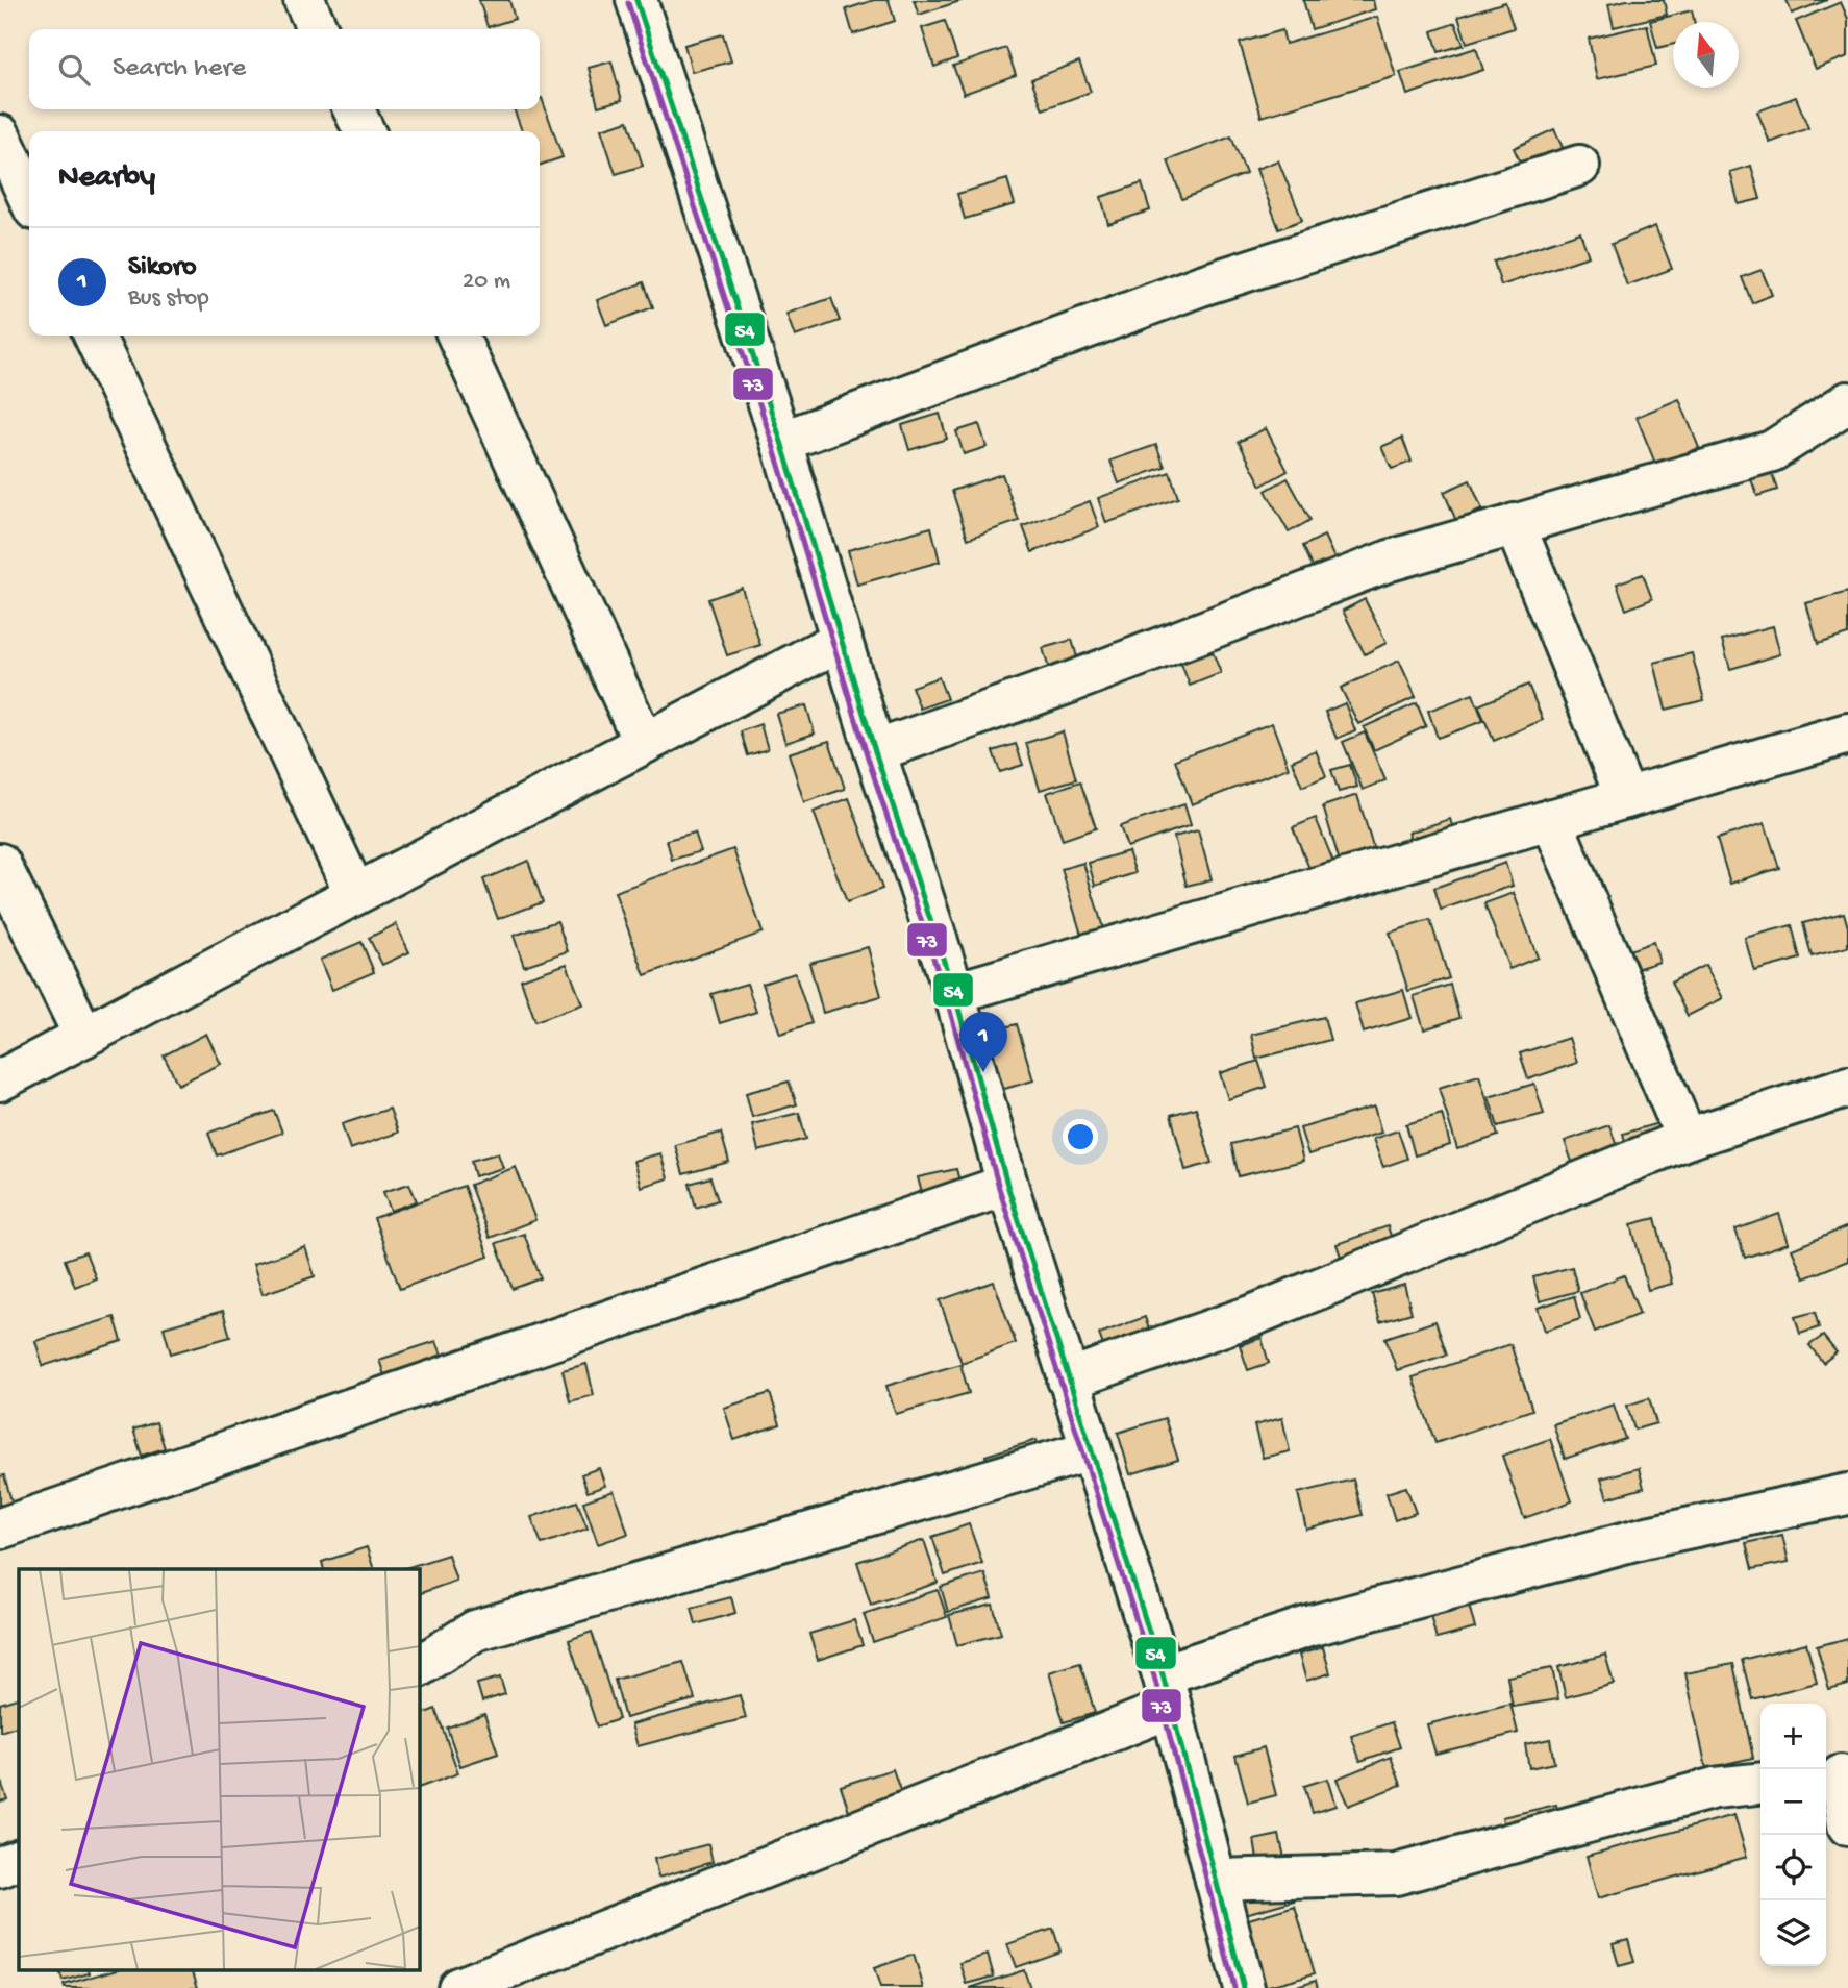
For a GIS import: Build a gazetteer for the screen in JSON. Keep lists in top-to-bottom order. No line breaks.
{"lines":["transit line 54","transit line 73"],"north":"top","page":{"search":"Search here","heading":"Nearby","list":[{"mark":"1","name":"Sikoro","note":"Bus stop","value":"20 m"}],"pins":"1","map_buttons":["+","−"]}}
